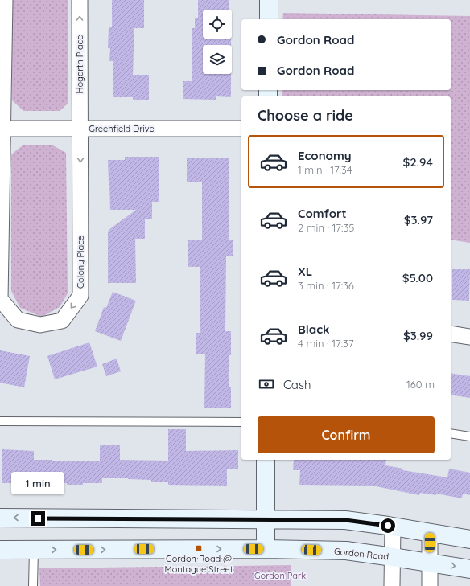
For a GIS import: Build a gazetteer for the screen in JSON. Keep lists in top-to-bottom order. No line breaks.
{"streets":{"main road":["Gordon Road"],"street":["Hogarth Place","Greenfield Drive","Colony Place"]},"crossings":[["Hogarth Place","Greenfield Drive"],["Hogarth Place","Colony Place"],["Greenfield Drive","Colony Place"]],"parks":["Gordon Park"],"places":{"transit":["Gordon Road @ Montague Street"]},"page":{"banner":["Gordon Road","Gordon Road"],"heading":"Choose a ride","list":[{"name":"Economy","note":"1 min · 17:34","value":"$2.94"},{"name":"Comfort","note":"2 min · 17:35","value":"$3.97"},{"name":"XL","note":"3 min · 17:36","value":"$5.00"},{"name":"Black","note":"4 min · 17:37","value":"$3.99"}],"pay":["Cash","160 m"],"buttons":"Confirm","bubble":"1 min"}}
